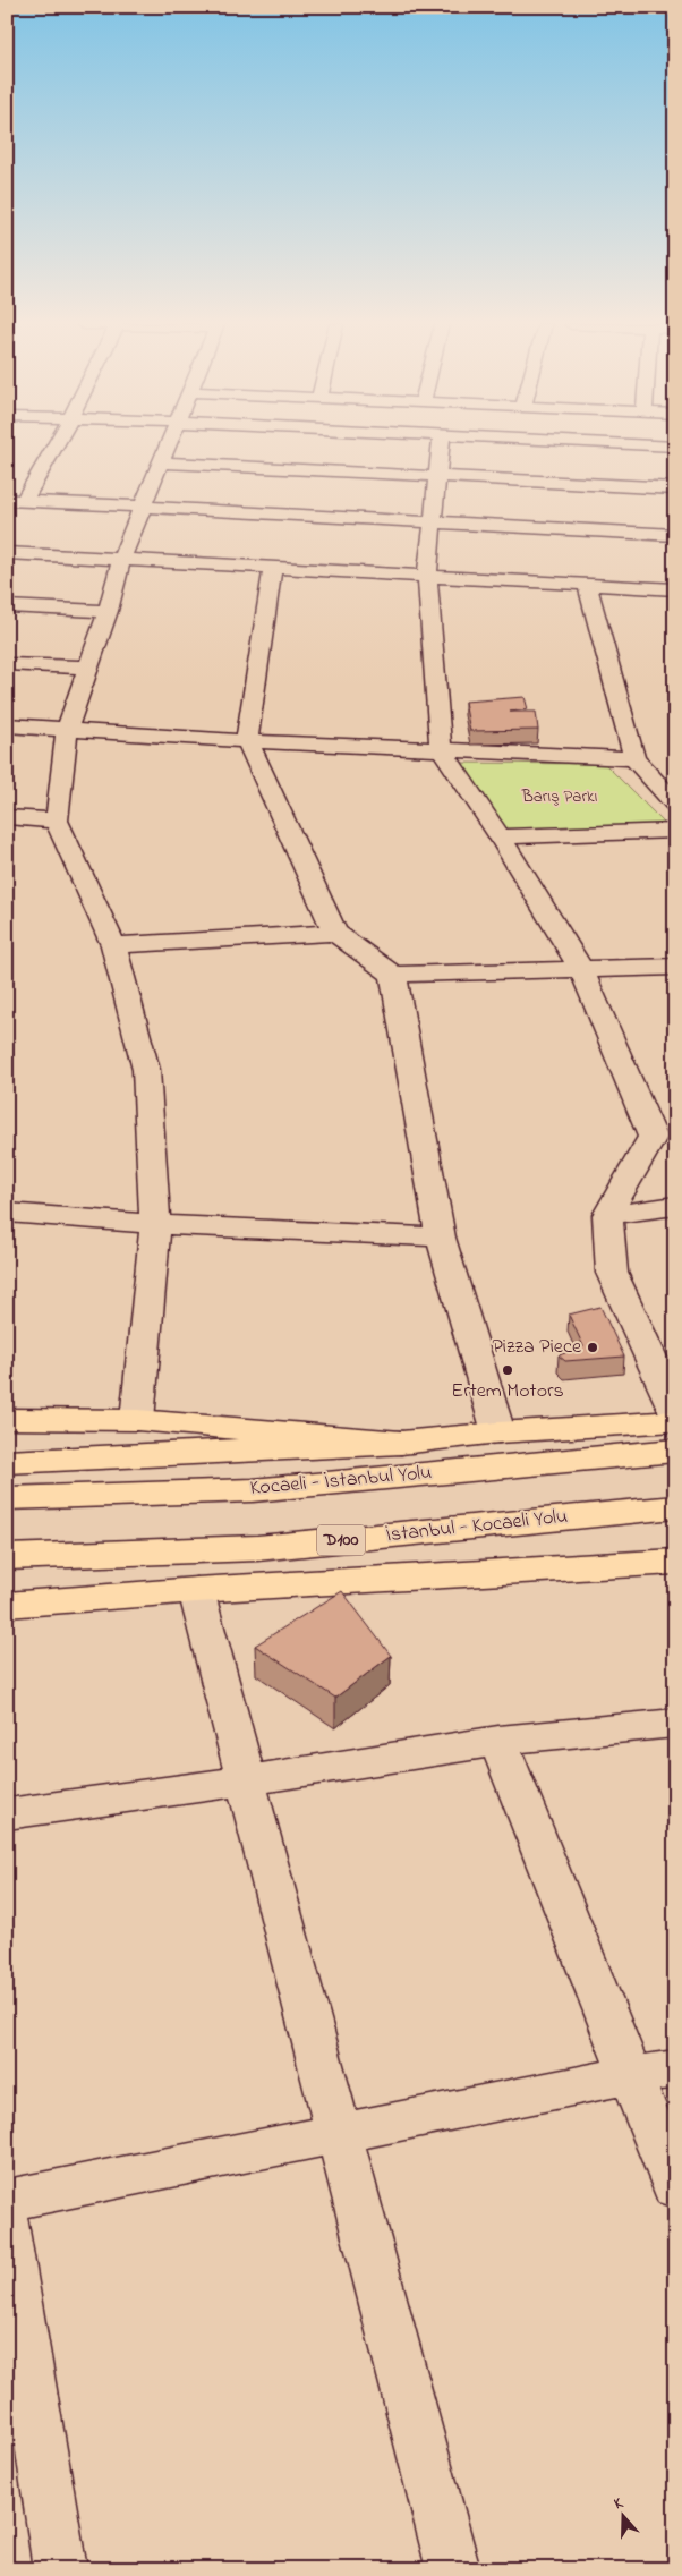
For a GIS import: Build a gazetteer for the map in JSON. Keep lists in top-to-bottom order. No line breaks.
{"streets":{"main road":["Kocaeli - İstanbul Yolu","İstanbul - Kocaeli Yolu","D100"]},"parks":["Barış Parkı"],"places":["Pizza Piece","Ertem Motors"],"north":"top"}
